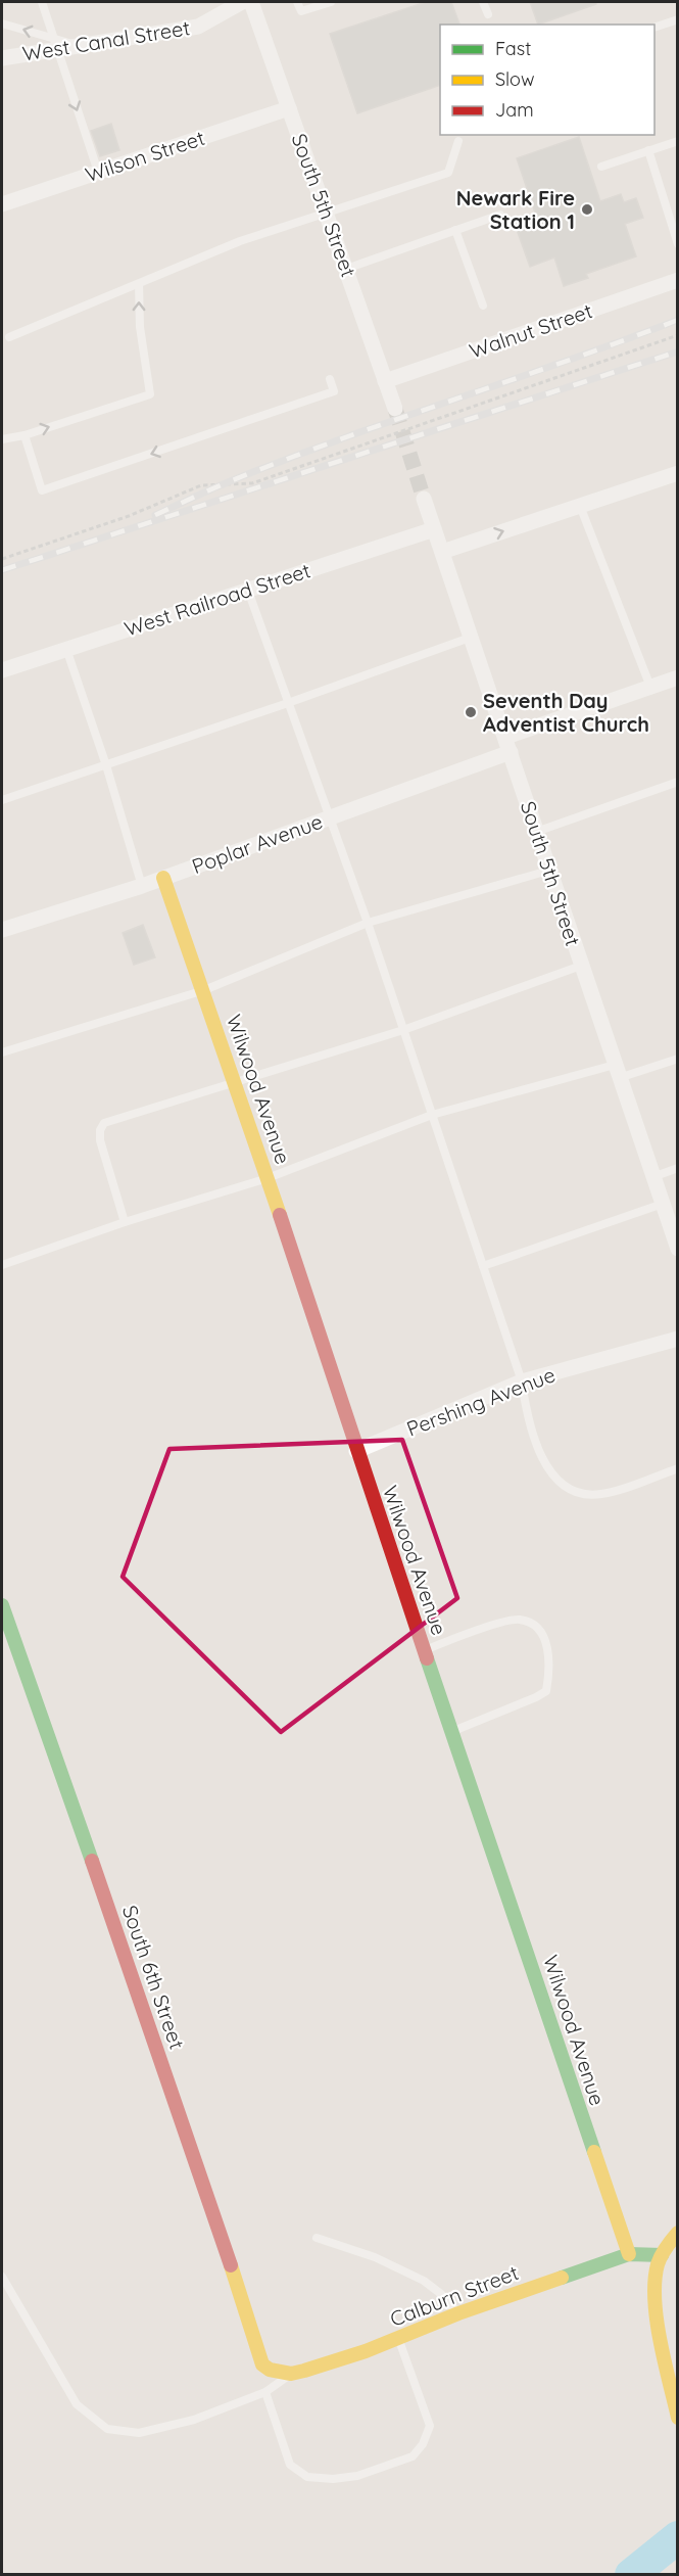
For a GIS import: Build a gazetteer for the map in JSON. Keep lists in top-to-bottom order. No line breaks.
{"streets":{"street":["West Canal Street","Wilson Street","South 5th Street","Walnut Street","West Railroad Street","Poplar Avenue","Wilwood Avenue","Pershing Avenue","South 6th Street","Calburn Street"]},"crossings":[["Wilson Street","South 5th Street"],["South 5th Street","Walnut Street"],["South 5th Street","West Railroad Street"],["South 5th Street","Poplar Avenue"],["Poplar Avenue","Wilwood Avenue"],["Wilwood Avenue","Pershing Avenue"],["Wilwood Avenue","Calburn Street"],["South 6th Street","Calburn Street"]],"places":["Newark Fire Station 1","Seventh Day Adventist Church"],"legend":["Fast","Slow","Jam"]}
